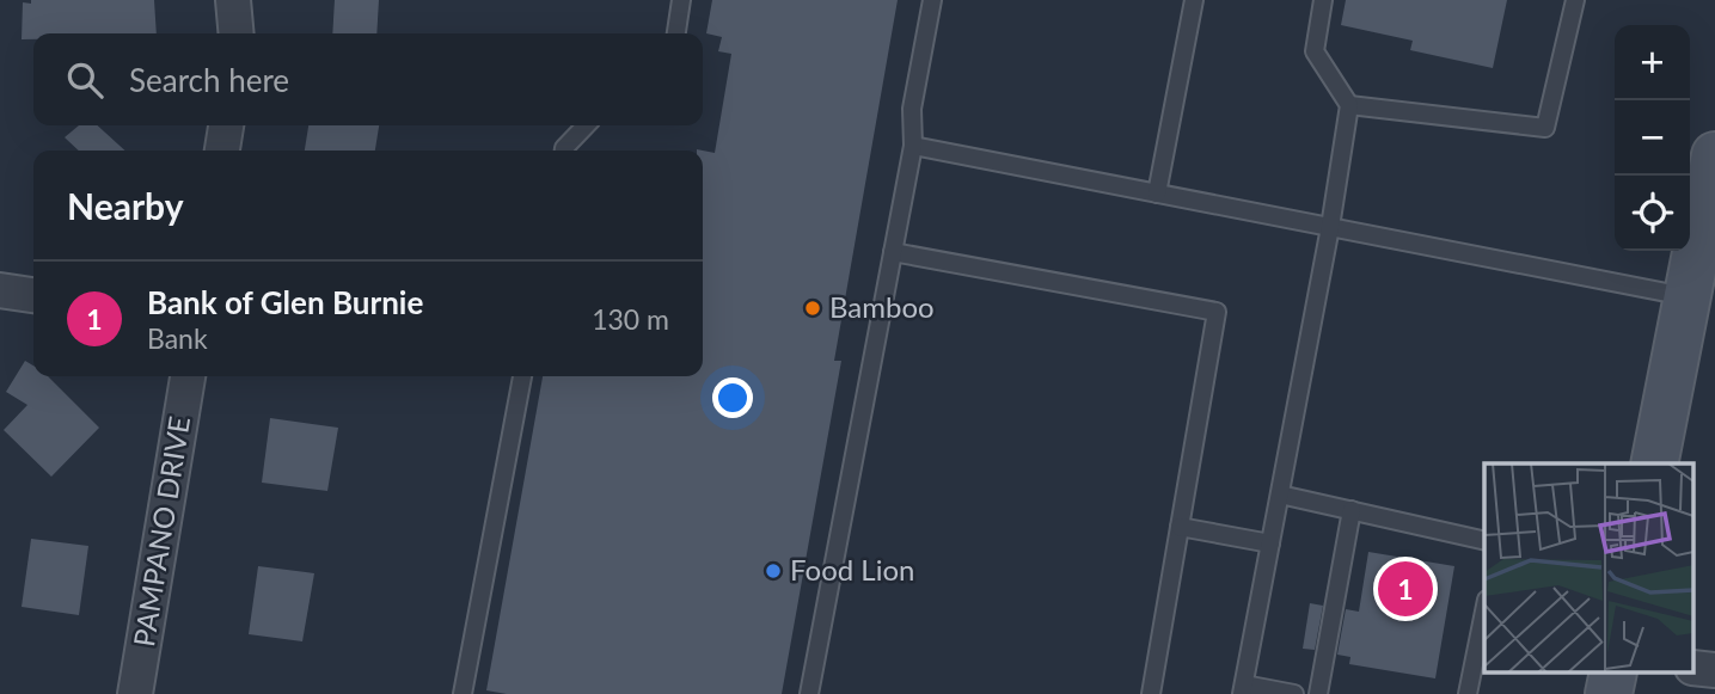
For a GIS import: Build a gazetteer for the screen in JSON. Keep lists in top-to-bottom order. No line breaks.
{"streets":{"street":["PAMPANO DRIVE"]},"places":["Bamboo","Food Lion"],"page":{"map_buttons":["+","−"],"search":"Search here","heading":"Nearby","list":[{"mark":"1","name":"Bank of Glen Burnie","note":"Bank","value":"130 m"}],"pins":"1"}}
